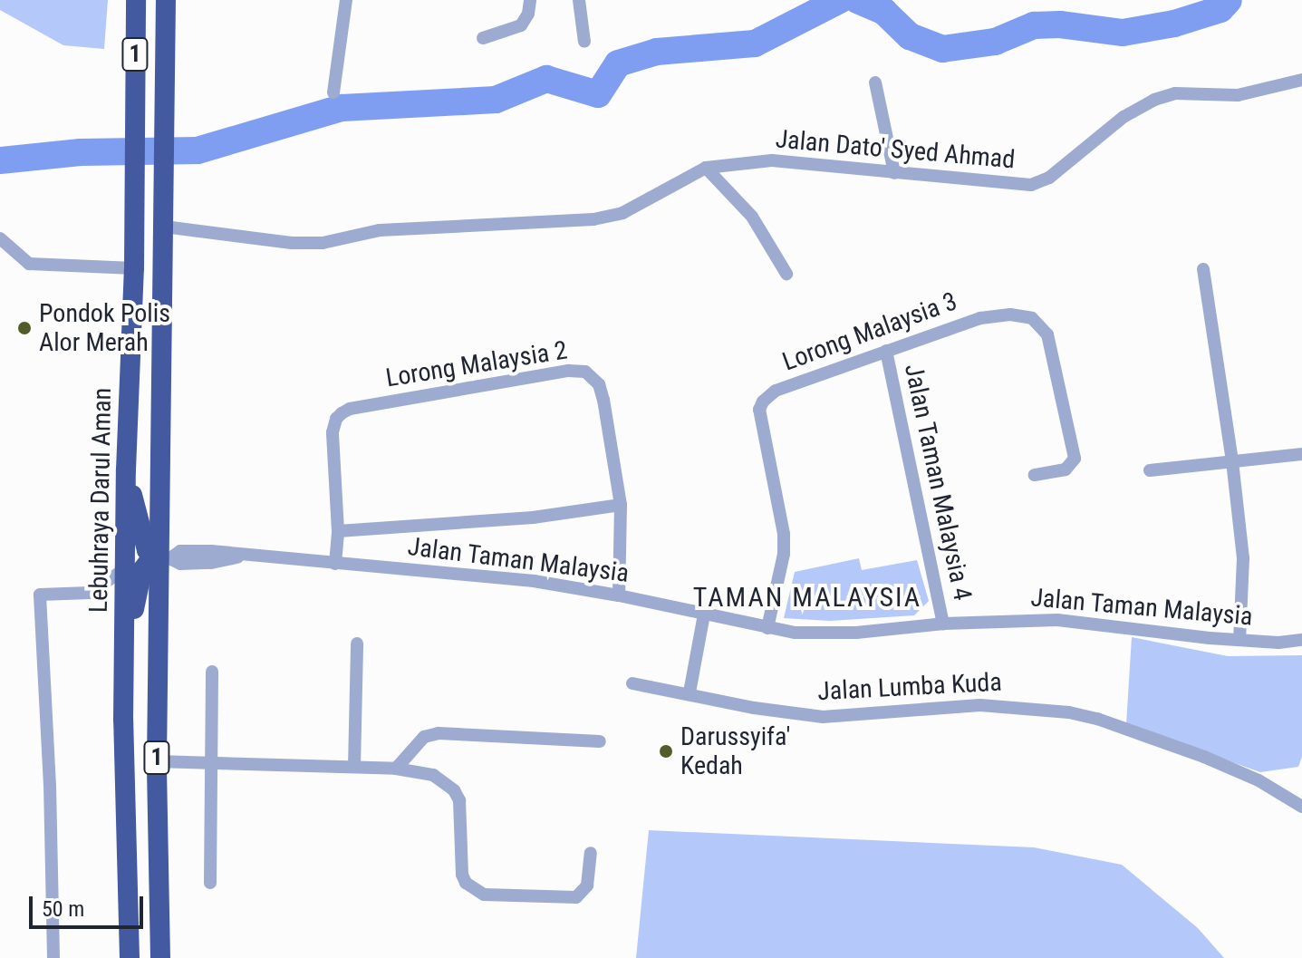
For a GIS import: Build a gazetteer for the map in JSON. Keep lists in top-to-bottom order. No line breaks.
{"streets":{"highway":["1","Lebuhraya Darul Aman"],"street":["Jalan Dato' Syed Ahmad","Lorong Malaysia 3","Lorong Malaysia 2","Jalan Taman Malaysia 4","Jalan Taman Malaysia","Jalan Lumba Kuda"]},"crossings":[["1","Jalan Dato' Syed Ahmad"],["1","Jalan Taman Malaysia"],["Lorong Malaysia 3","Jalan Taman Malaysia 4"],["Lorong Malaysia 3","Jalan Taman Malaysia"],["Lorong Malaysia 2","Jalan Taman Malaysia"],["Jalan Taman Malaysia 4","Jalan Taman Malaysia"]],"districts":["TAMAN MALAYSIA"],"places":["Pondok Polis Alor Merah","Darussyifa' Kedah"],"scale_bar":"50 m"}
